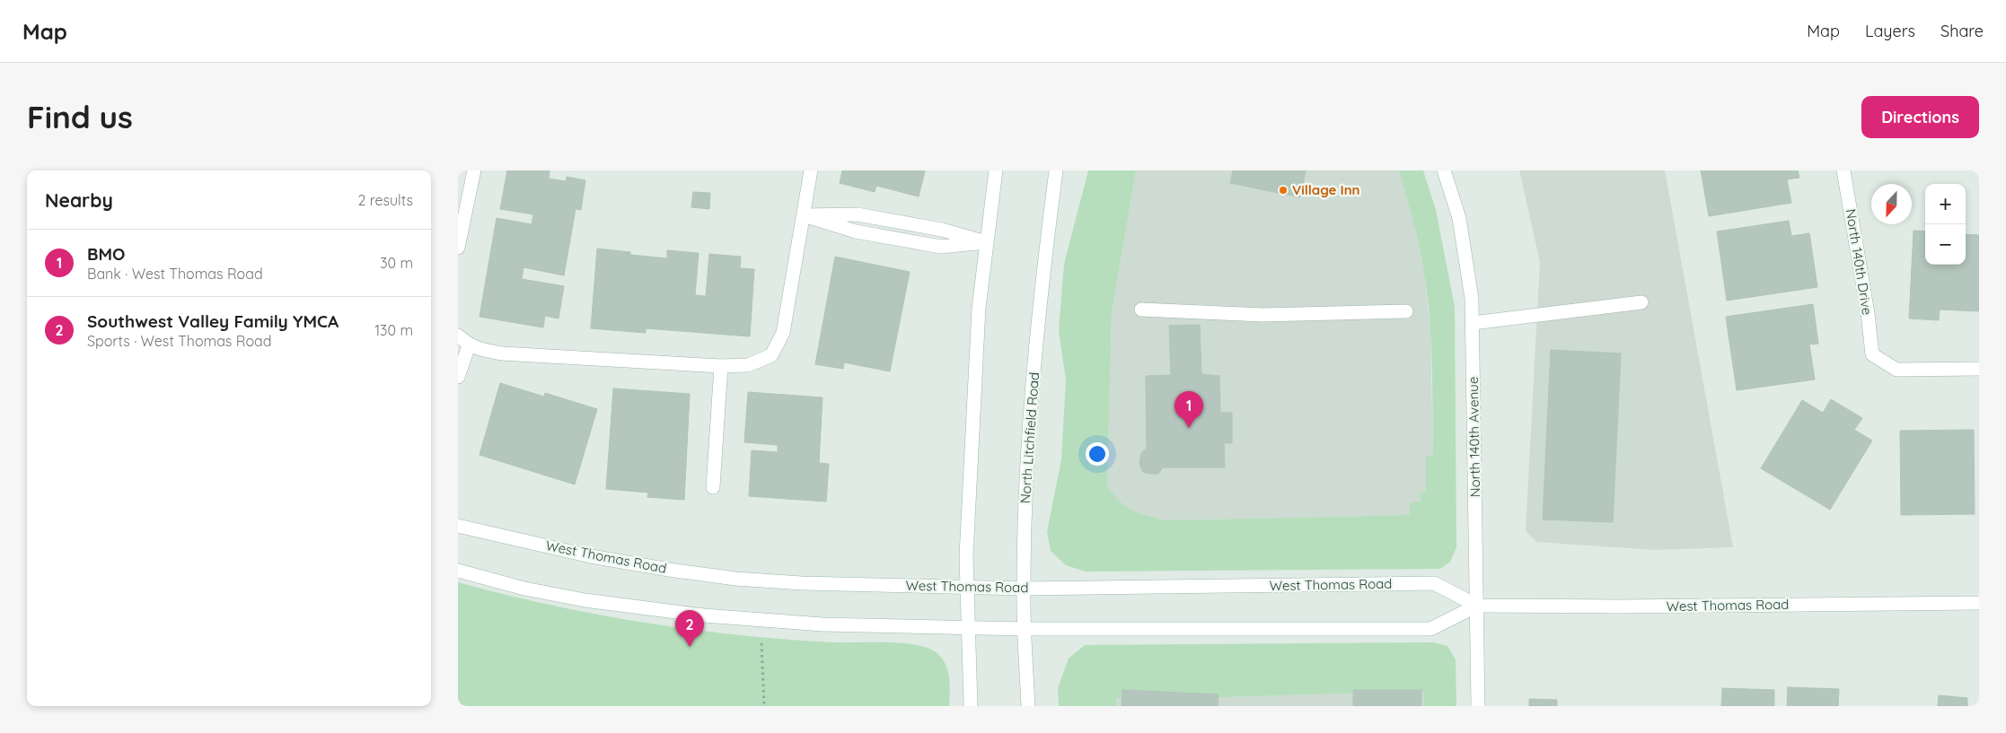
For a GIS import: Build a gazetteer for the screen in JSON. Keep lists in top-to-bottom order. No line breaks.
{"streets":{"main road":["North 140th Drive","North 140th Avenue","North Litchfield Road","West Thomas Road"]},"crossings":[["North 140th Avenue","West Thomas Road"],["North Litchfield Road","West Thomas Road"]],"places":["Village Inn"],"north":"bottom","page":{"header":"Map","nav":["Map","Layers","Share"],"buttons":"Directions","title":"Find us","heading":["Nearby","2 results"],"map_buttons":["+","−"],"list":[{"mark":"1","name":"BMO","note":"Bank · West Thomas Road","value":"30 m"},{"mark":"2","name":"Southwest Valley Family YMCA","note":"Sports · West Thomas Road","value":"130 m"}],"pins":["1","2"]}}
